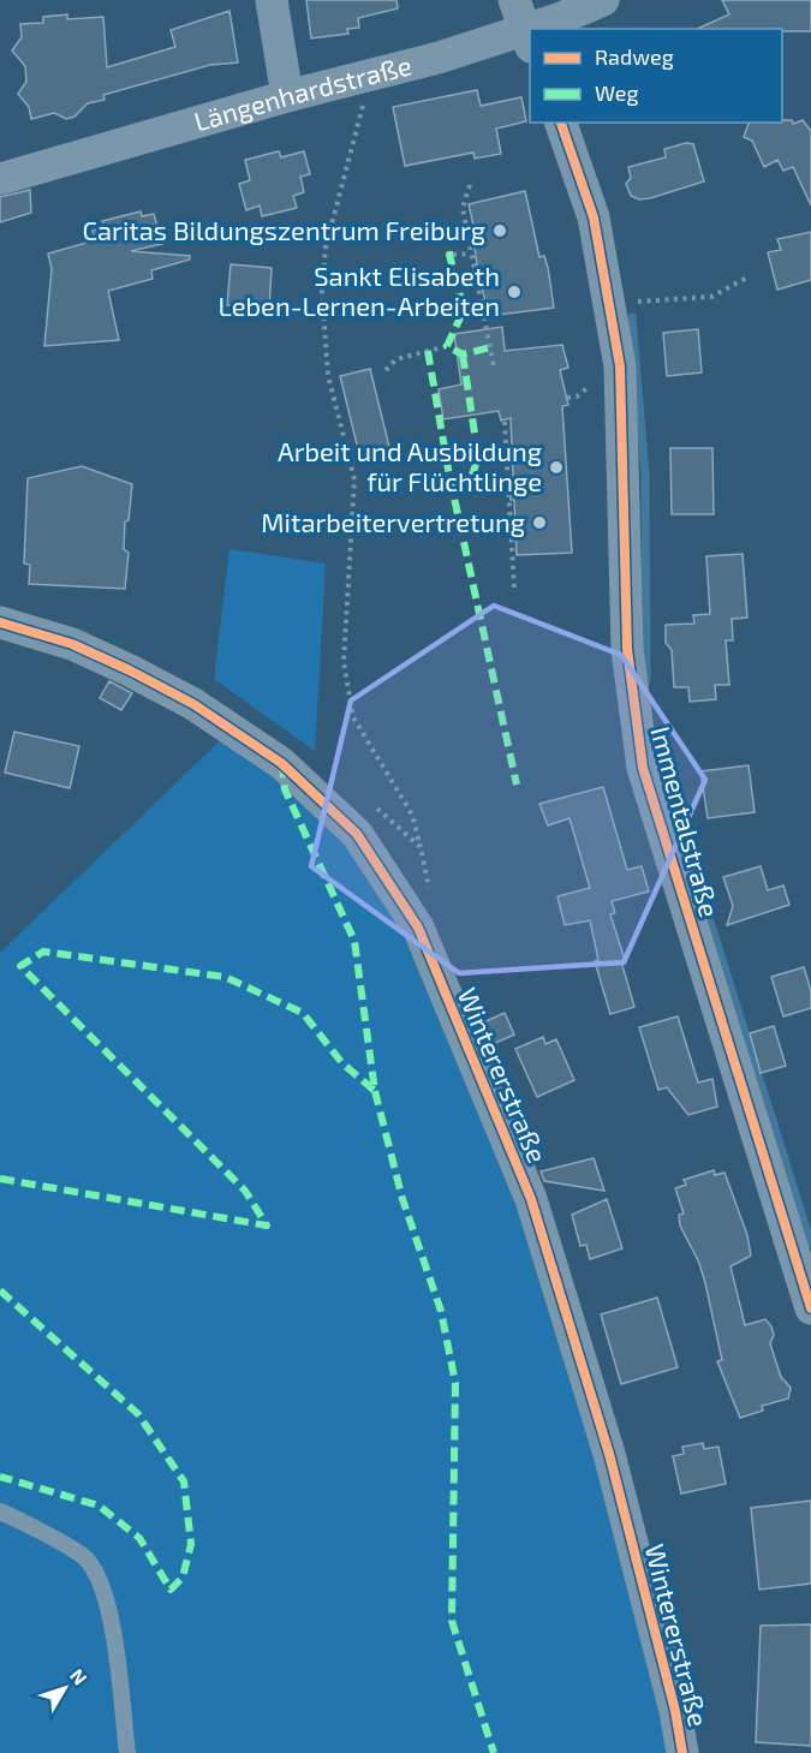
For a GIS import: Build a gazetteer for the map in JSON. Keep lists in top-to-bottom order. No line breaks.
{"streets":{"street":["Längenhardstraße","Immentalstraße","Wintererstraße"]},"places":["Caritas Bildungszentrum Freiburg","Sankt Elisabeth Leben-Lernen-Arbeiten","Arbeit und Ausbildung für Flüchtlinge","Mitarbeitervertretung"],"legend":["Radweg","Weg"],"north":"top right"}
